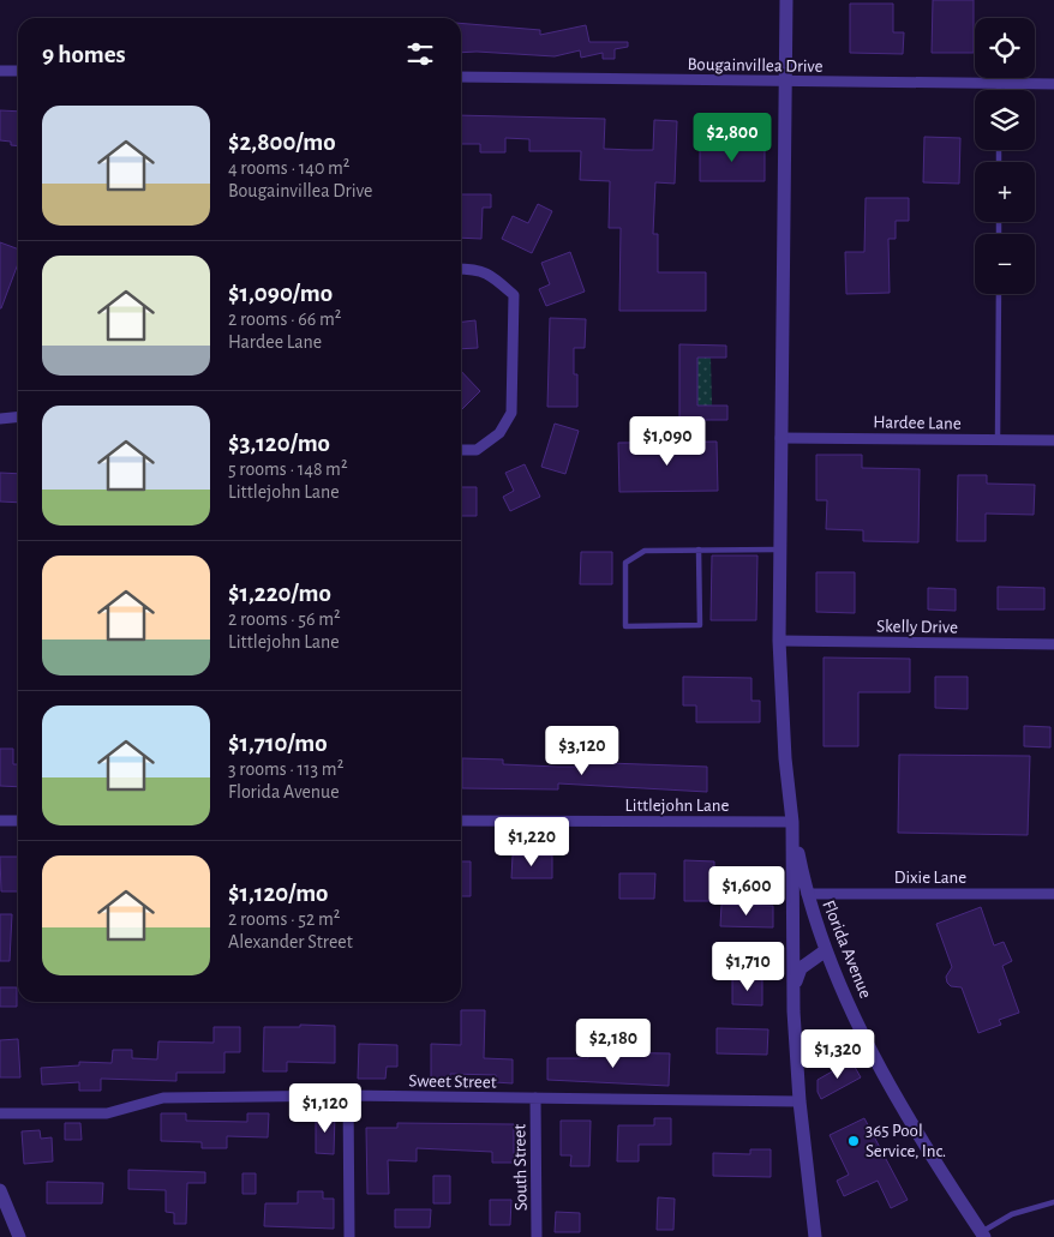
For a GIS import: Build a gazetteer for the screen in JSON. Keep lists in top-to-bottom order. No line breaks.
{"streets":{"street":["Bougainvillea Drive","Hardee Lane","Skelly Drive","Littlejohn Lane","Dixie Lane","Florida Avenue","Sweet Street","South Street"]},"crossings":[["Littlejohn Lane","Florida Avenue"],["Dixie Lane","Florida Avenue"],["Sweet Street","South Street"]],"places":["365 Pool Service, Inc."],"page":{"map_buttons":["+","−"],"heading":"9 homes","list":[{"name":"$2,800/mo","note":"4 rooms · 140 m² · Bougainvillea Drive"},{"name":"$1,090/mo","note":"2 rooms · 66 m² · Hardee Lane"},{"name":"$3,120/mo","note":"5 rooms · 148 m² · Littlejohn Lane"},{"name":"$1,220/mo","note":"2 rooms · 56 m² · Littlejohn Lane"},{"name":"$1,710/mo","note":"3 rooms · 113 m² · Florida Avenue"},{"name":"$1,120/mo","note":"2 rooms · 52 m² · Alexander Street"}],"price":["$2,800","$1,090","$3,120","$1,220","$1,600","$1,710","$2,180","$1,320","$1,120"]}}
